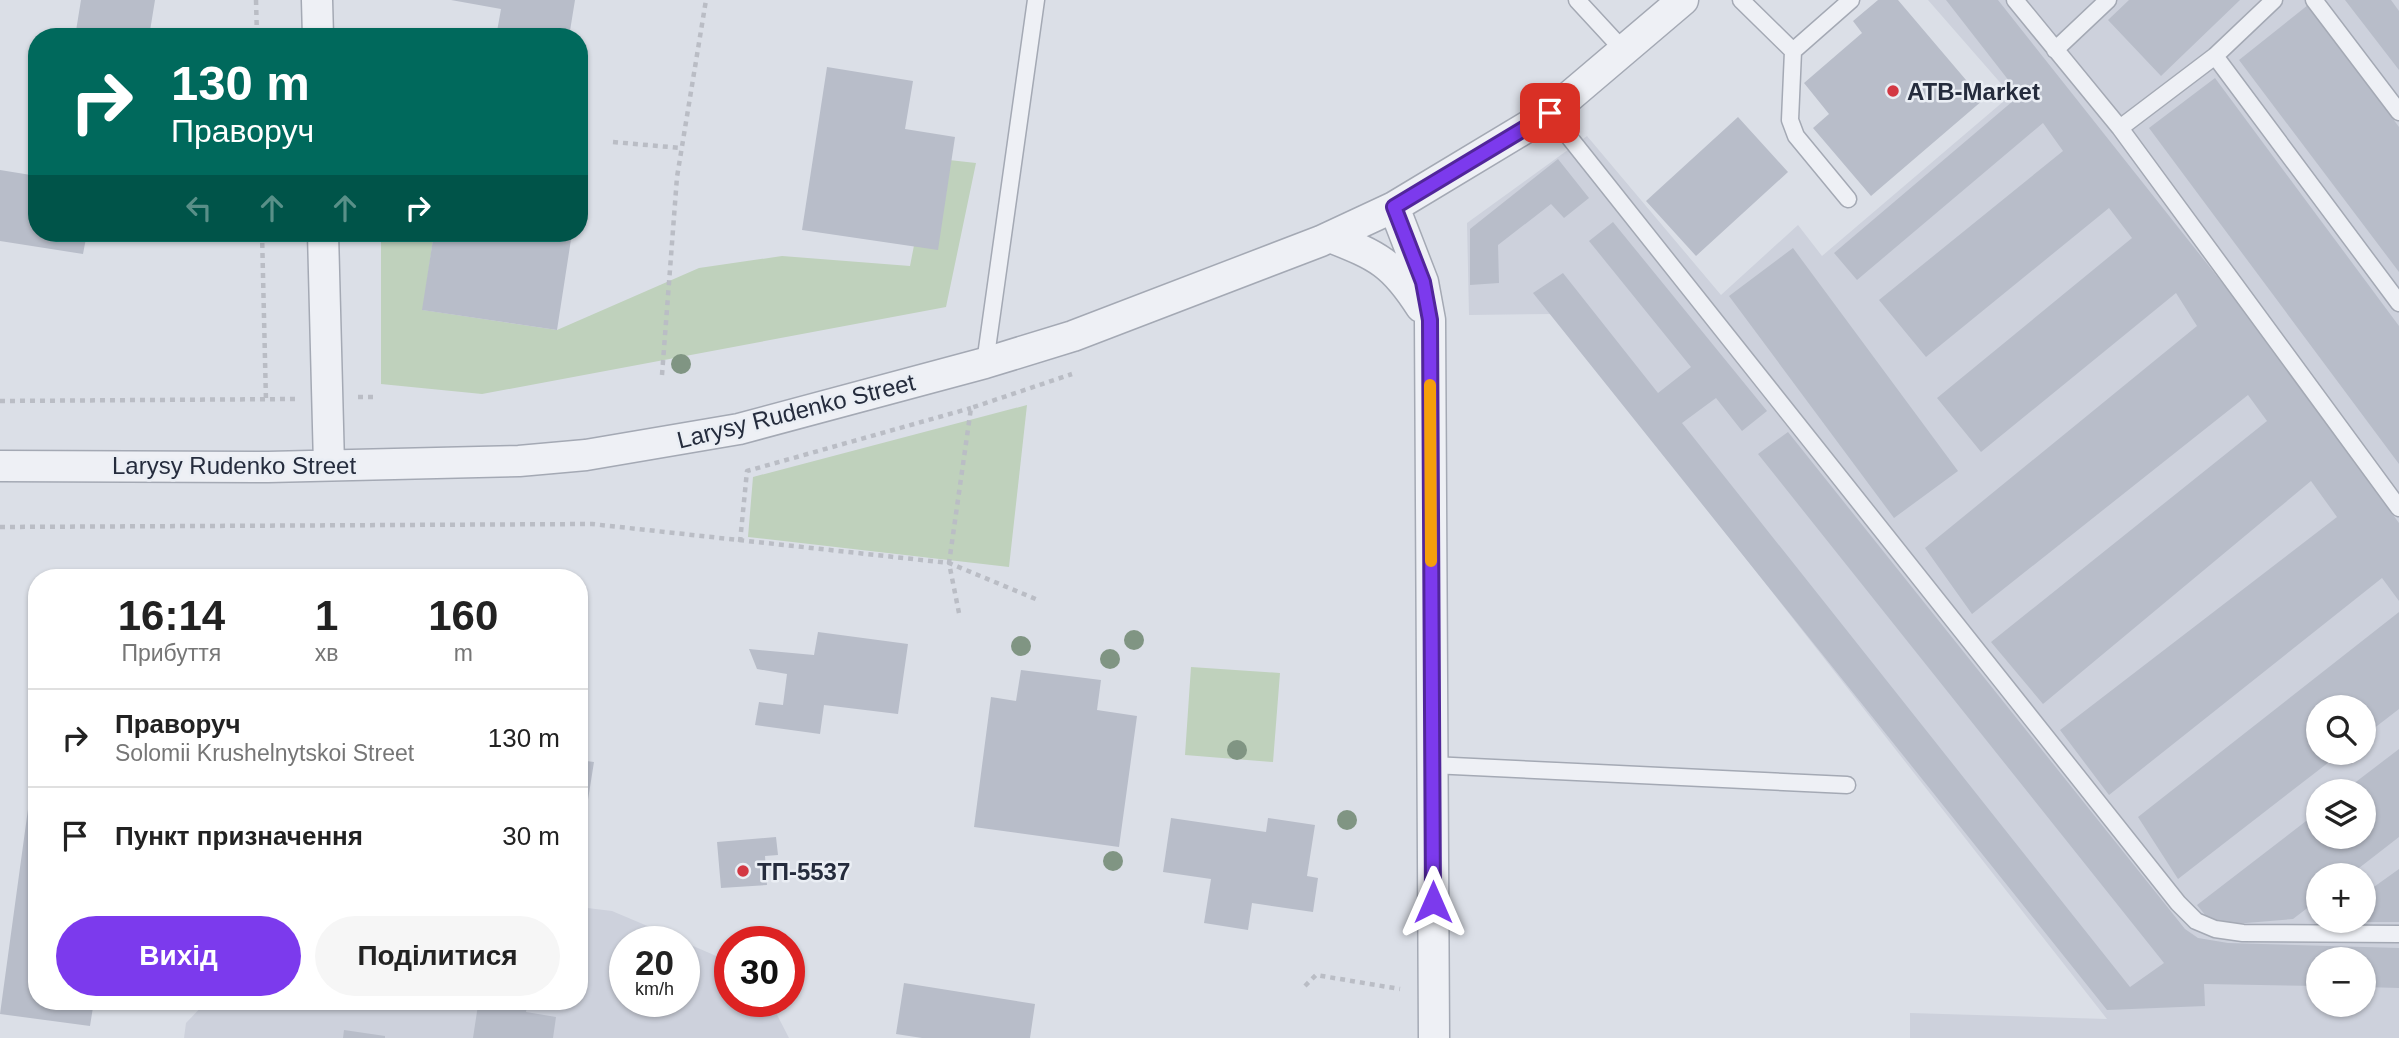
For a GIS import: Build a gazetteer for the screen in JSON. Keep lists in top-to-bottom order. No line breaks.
{"streets":{"street":["Larysy Rudenko Street"]},"places":["ATB-Market","ТП-5537"],"page":{"turn":["130 m","Праворуч"],"eta":["16:14","Прибуття","1","хв","160","m"],"list":[{"name":"Праворуч","note":"Solomii Krushelnytskoi Street","value":"130 m"},{"name":"Пункт призначення","value":"30 m"}],"map_buttons":["+","−"],"buttons":["Вихід","Поділитися"],"speed":"20 km/h","limit":"30"}}
